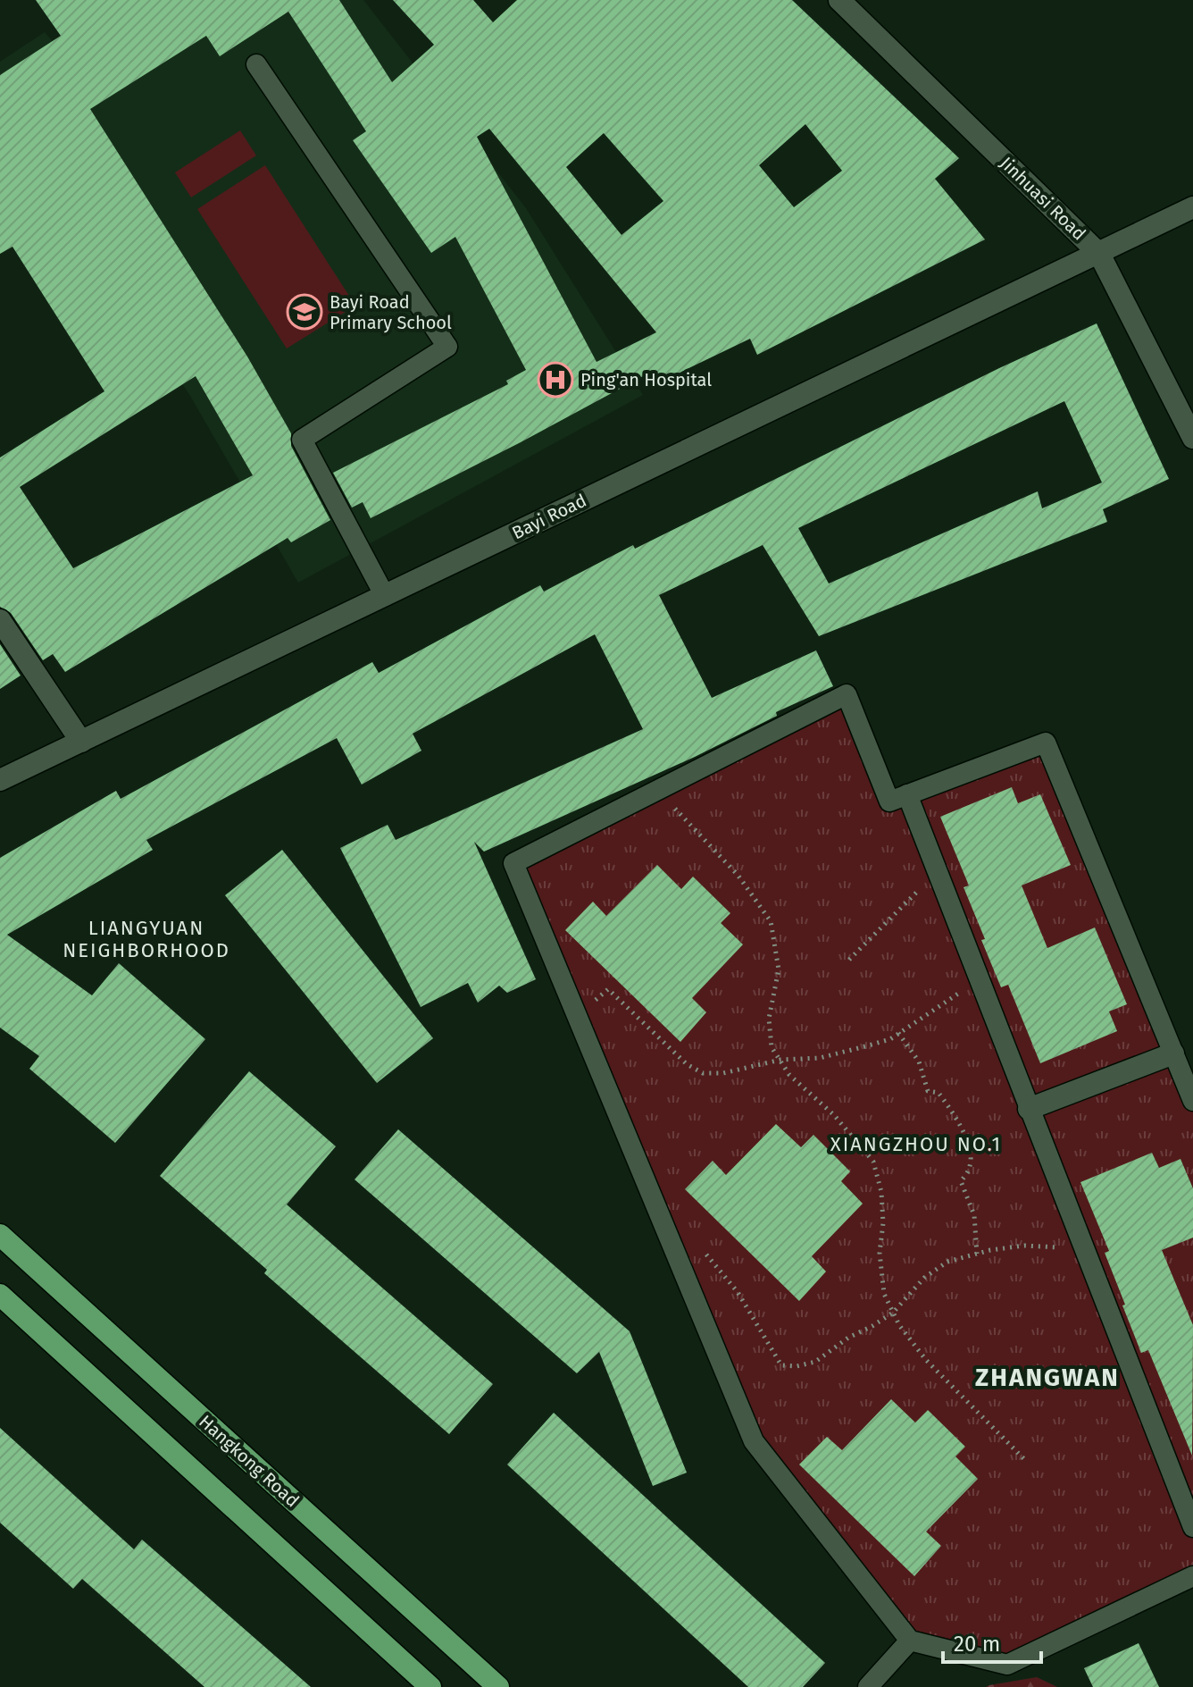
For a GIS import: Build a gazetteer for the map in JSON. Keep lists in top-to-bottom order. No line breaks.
{"streets":{"main road":["Hangkong Road"],"street":["Jinhuasi Road","Bayi Road"]},"crossings":[["Jinhuasi Road","Bayi Road"]],"districts":["LIANGYUAN NEIGHBORHOOD","XIANGZHOU NO.1","ZHANGWAN"],"places":{"school or university":["Bayi Road Primary School"],"hospital":["Ping'an Hospital"]},"scale_bar":"20 m"}
